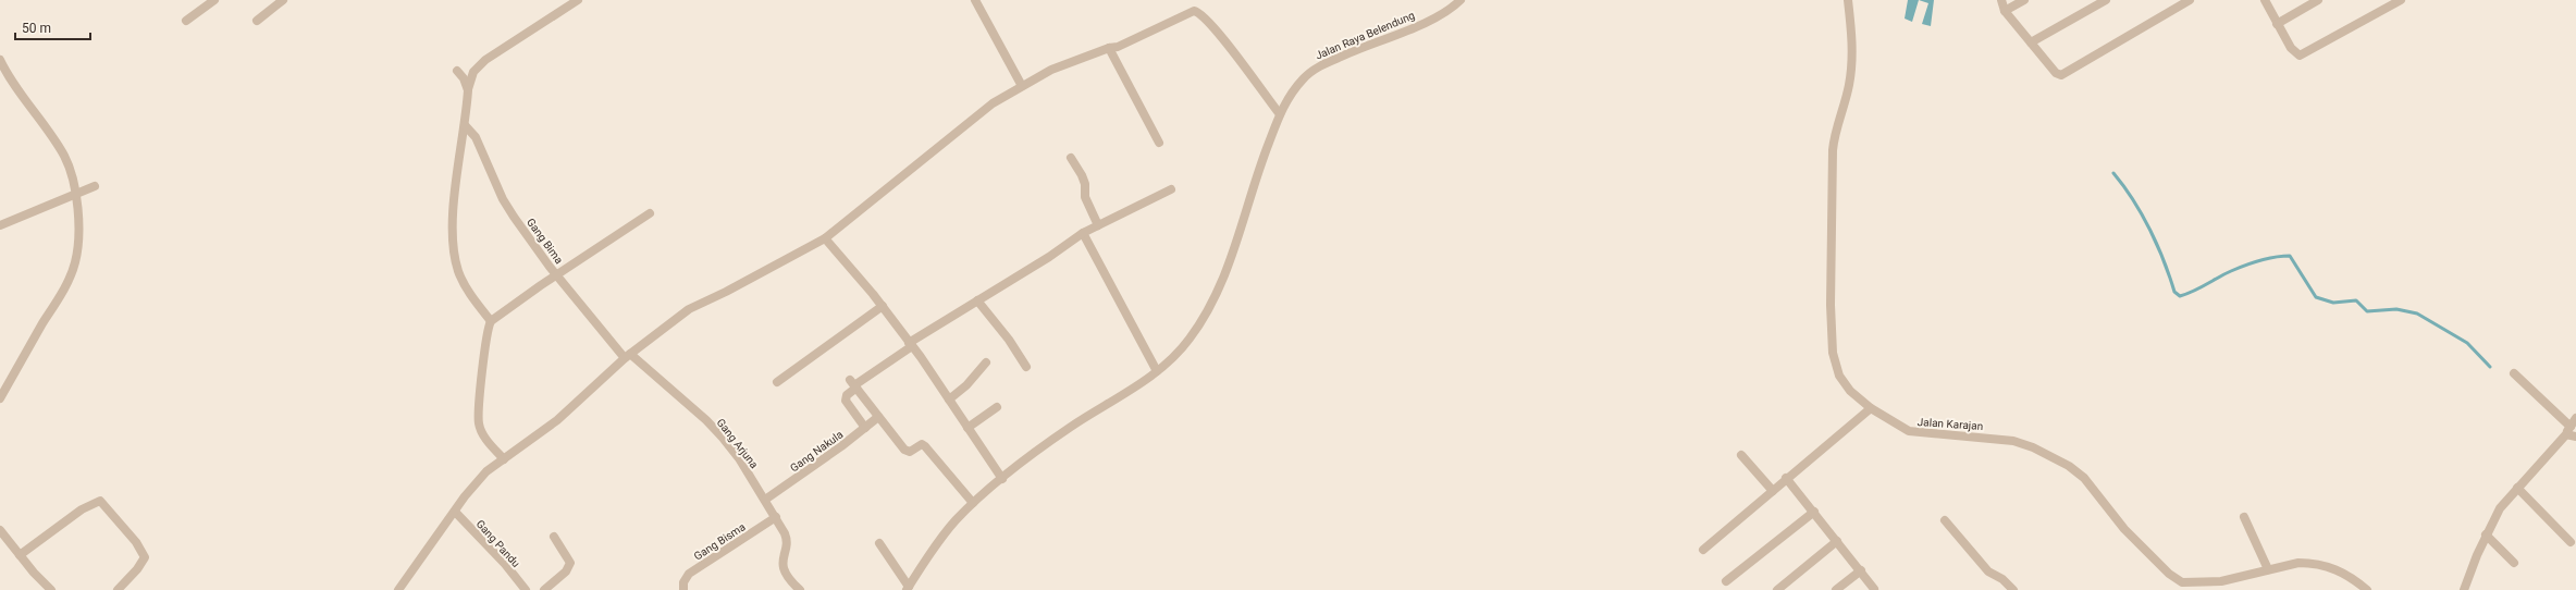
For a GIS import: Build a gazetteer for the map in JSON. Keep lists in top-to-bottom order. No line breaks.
{"streets":{"street":["Jalan Raya Belendung","Gang Bima","Jalan Karajan","Gang Arjuna","Gang Nakula","Gang Bisma","Gang Pandu"]},"crossings":[["Gang Bima","Gang Arjuna"],["Gang Arjuna","Gang Nakula"],["Gang Arjuna","Gang Bisma"]],"scale_bar":"50 m"}
